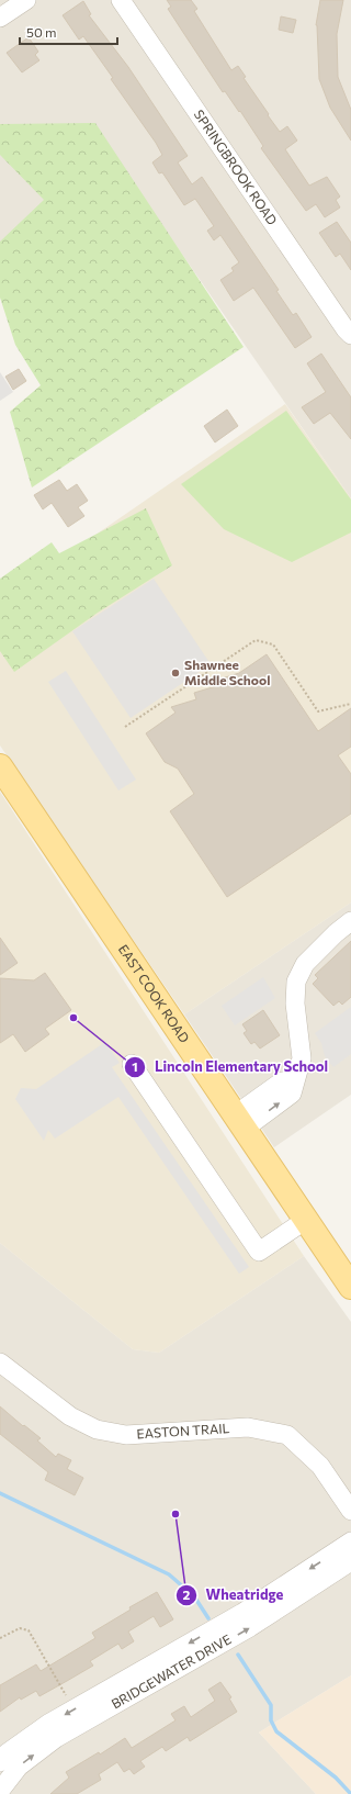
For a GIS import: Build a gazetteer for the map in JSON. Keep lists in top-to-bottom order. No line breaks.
{"streets":{"main road":["EAST COOK ROAD"],"street":["SPRINGBROOK ROAD","EASTON TRAIL","BRIDGEWATER DRIVE"]},"places":["Shawnee Middle School","Lincoln Elementary School","Wheatridge"],"scale_bar":"50 m"}
